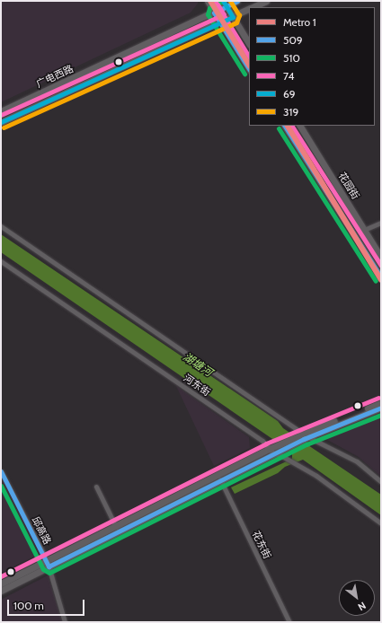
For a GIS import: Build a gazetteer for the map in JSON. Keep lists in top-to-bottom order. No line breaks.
{"streets":{"main road":["广电西路","花园街"],"street":["河东街","邱高路","花东街"]},"water":["湖塘河"],"lines":["metro line 1","transit line 509","transit line 510","transit line 74","transit line 69","transit line 319"],"legend":["Metro 1","509","510","74","69","319"],"scale_bar":"100 m","north":"bottom right"}
